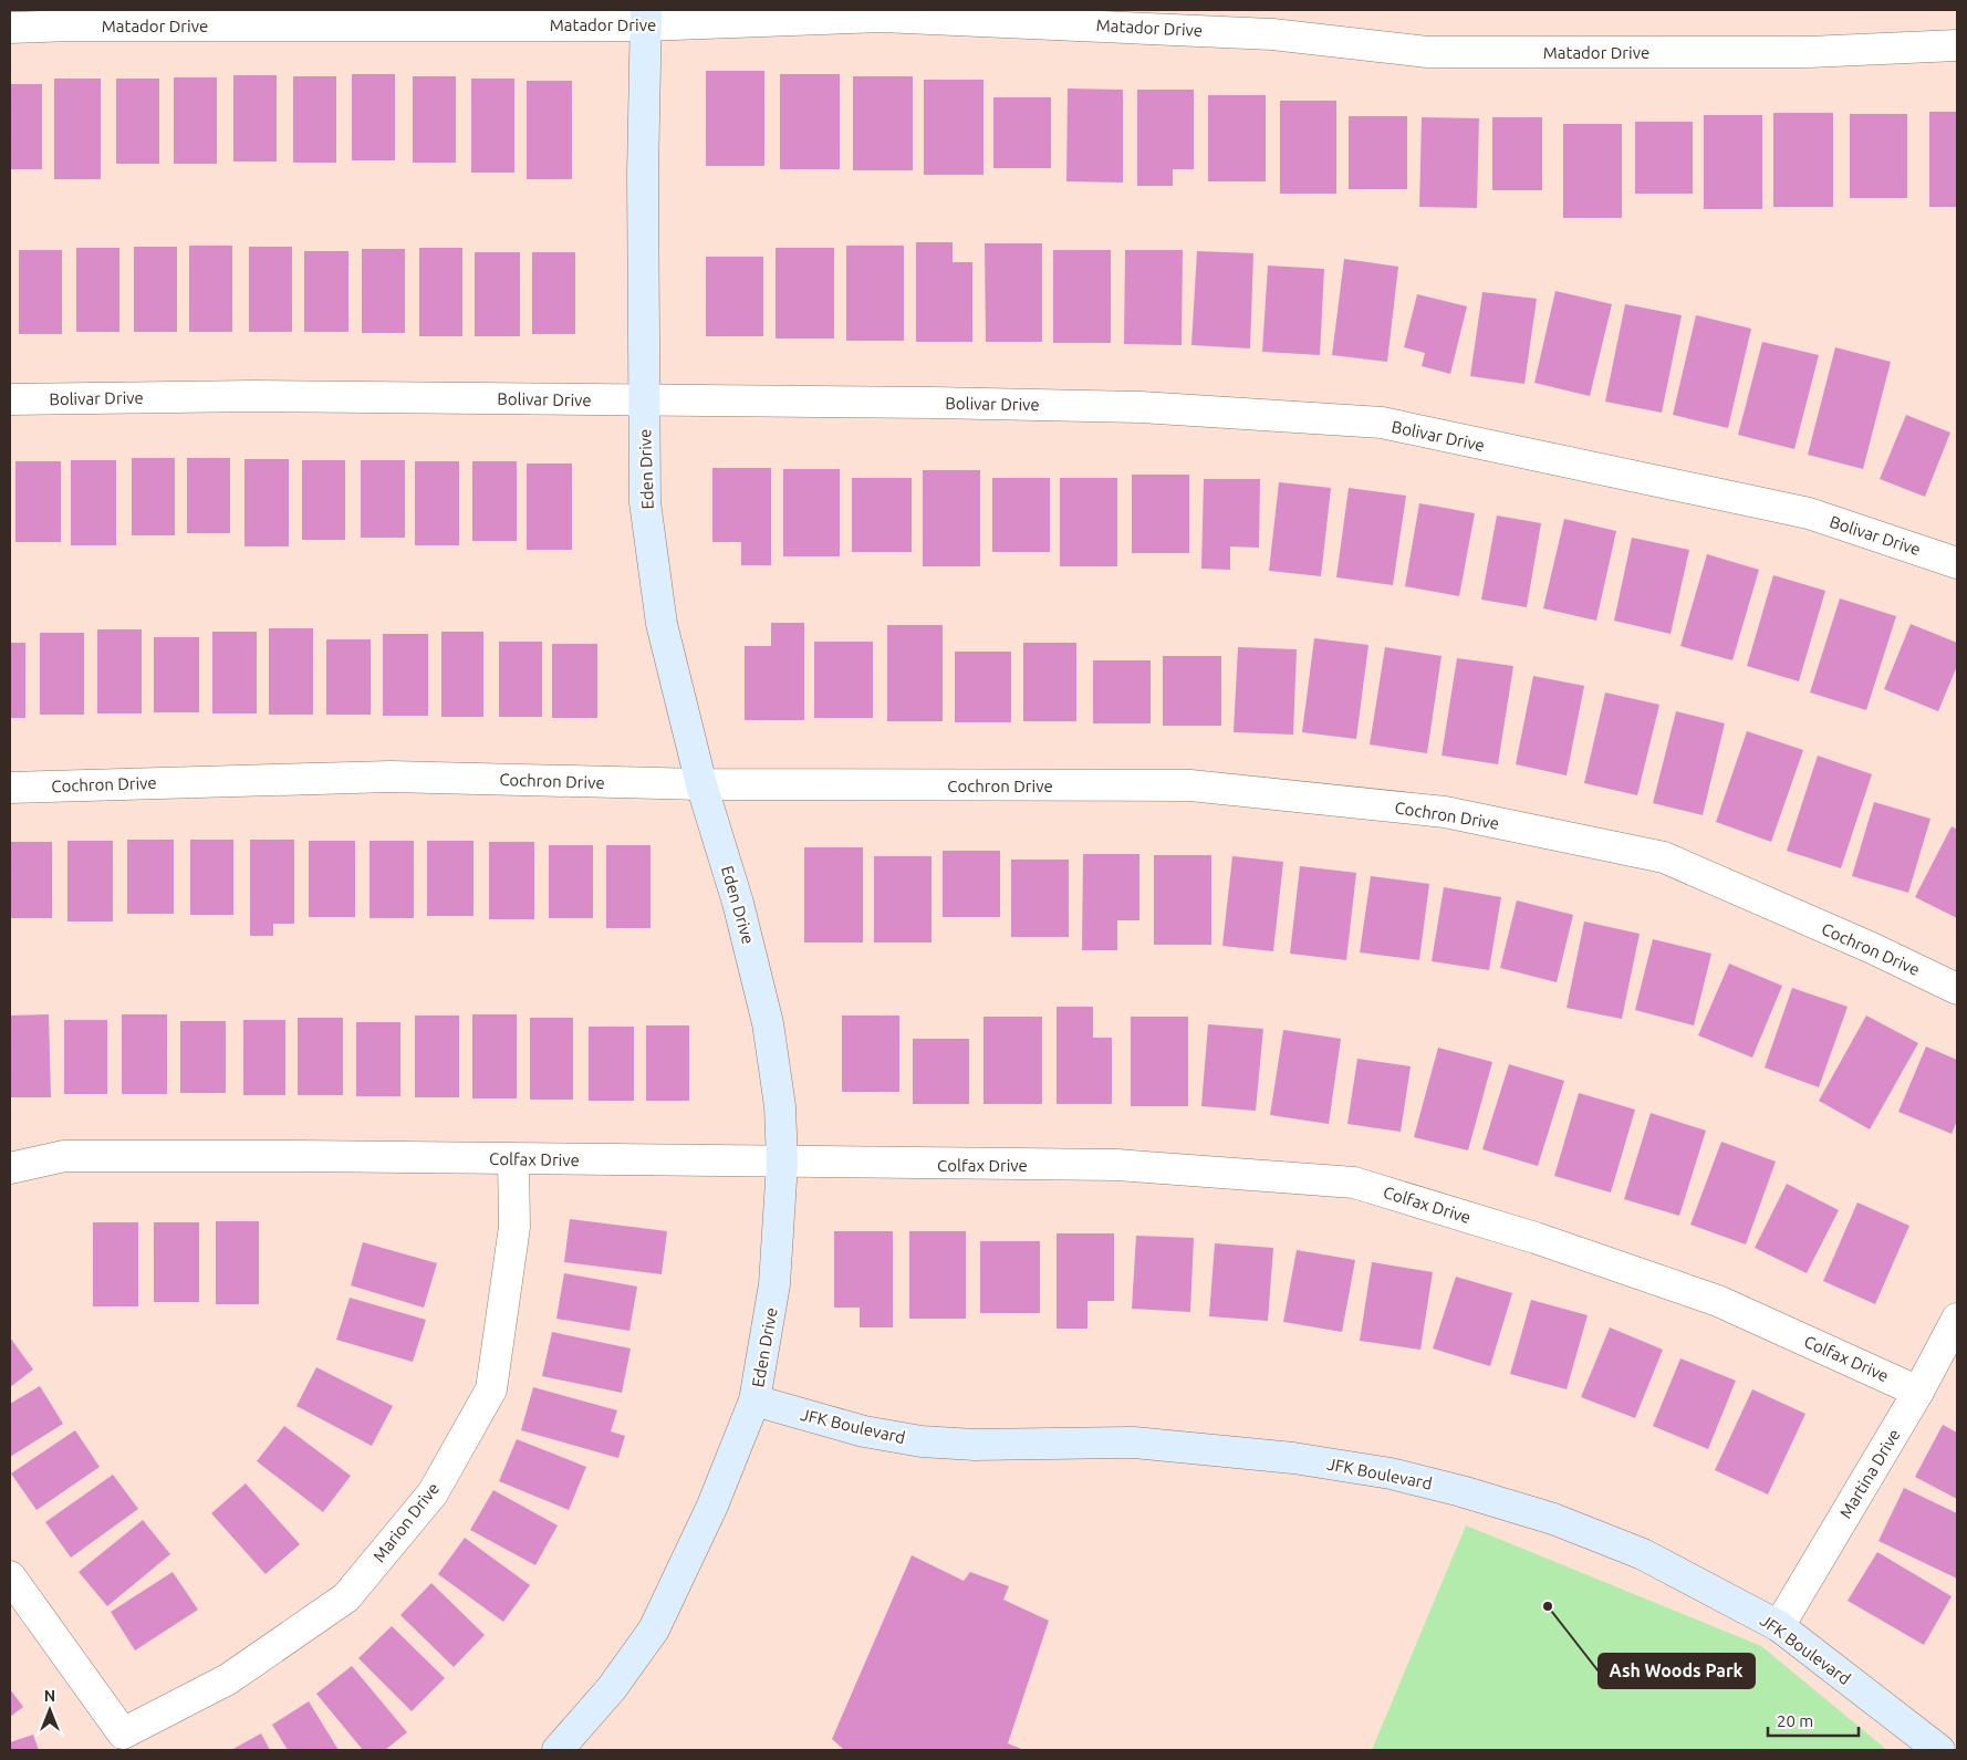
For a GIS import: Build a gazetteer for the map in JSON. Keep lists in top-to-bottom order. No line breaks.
{"streets":{"street":["Matador Drive","Bolivar Drive","Eden Drive","Cochron Drive","Colfax Drive","JFK Boulevard","Martina Drive","Marion Drive"]},"crossings":[["Matador Drive","Eden Drive"],["Bolivar Drive","Eden Drive"],["Eden Drive","Cochron Drive"],["Eden Drive","Colfax Drive"],["Eden Drive","JFK Boulevard"],["Colfax Drive","Martina Drive"],["Colfax Drive","Marion Drive"],["JFK Boulevard","Martina Drive"]],"places":["Ash Woods Park"],"scale_bar":"20 m","north":"top"}
